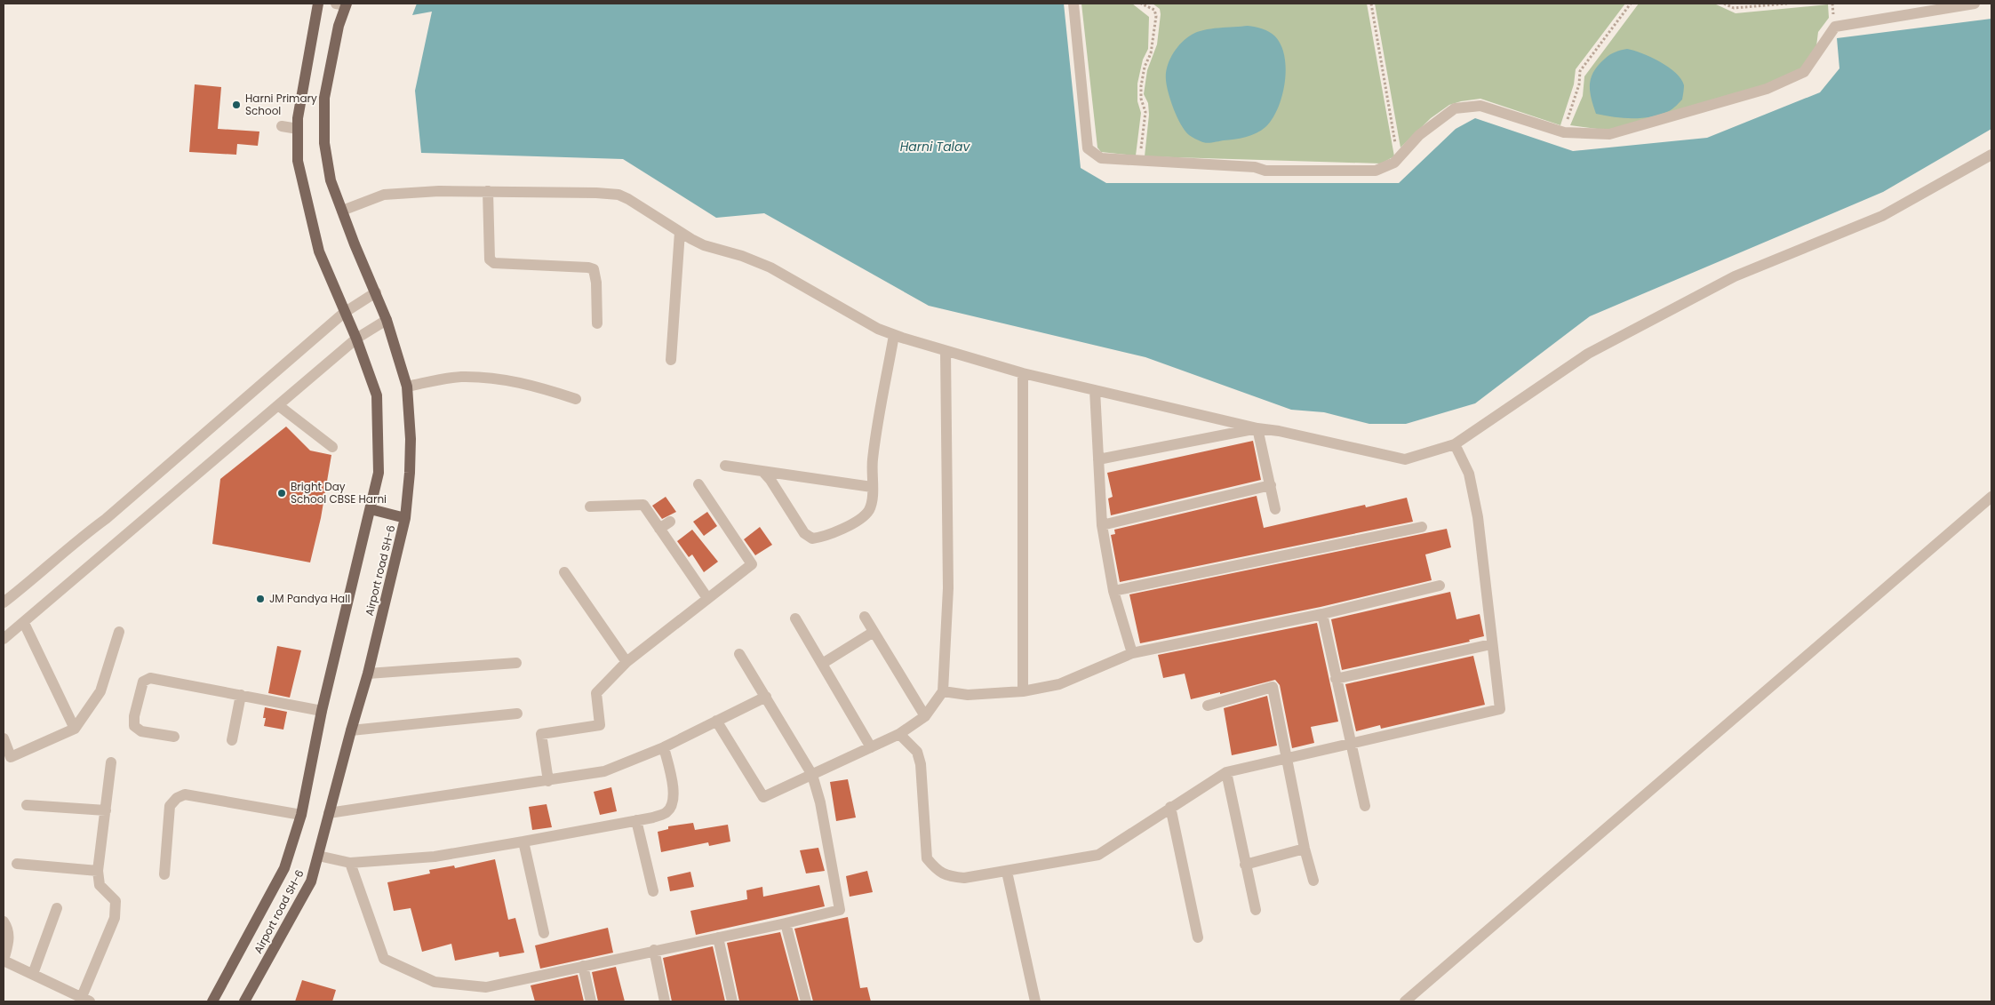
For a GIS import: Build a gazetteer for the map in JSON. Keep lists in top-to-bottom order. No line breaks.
{"streets":{"main road":["Airport road SH-6"]},"water":["Harni Talav"],"places":["Harni Primary School","Bright Day School CBSE Harni","JM Pandya Hall"]}
